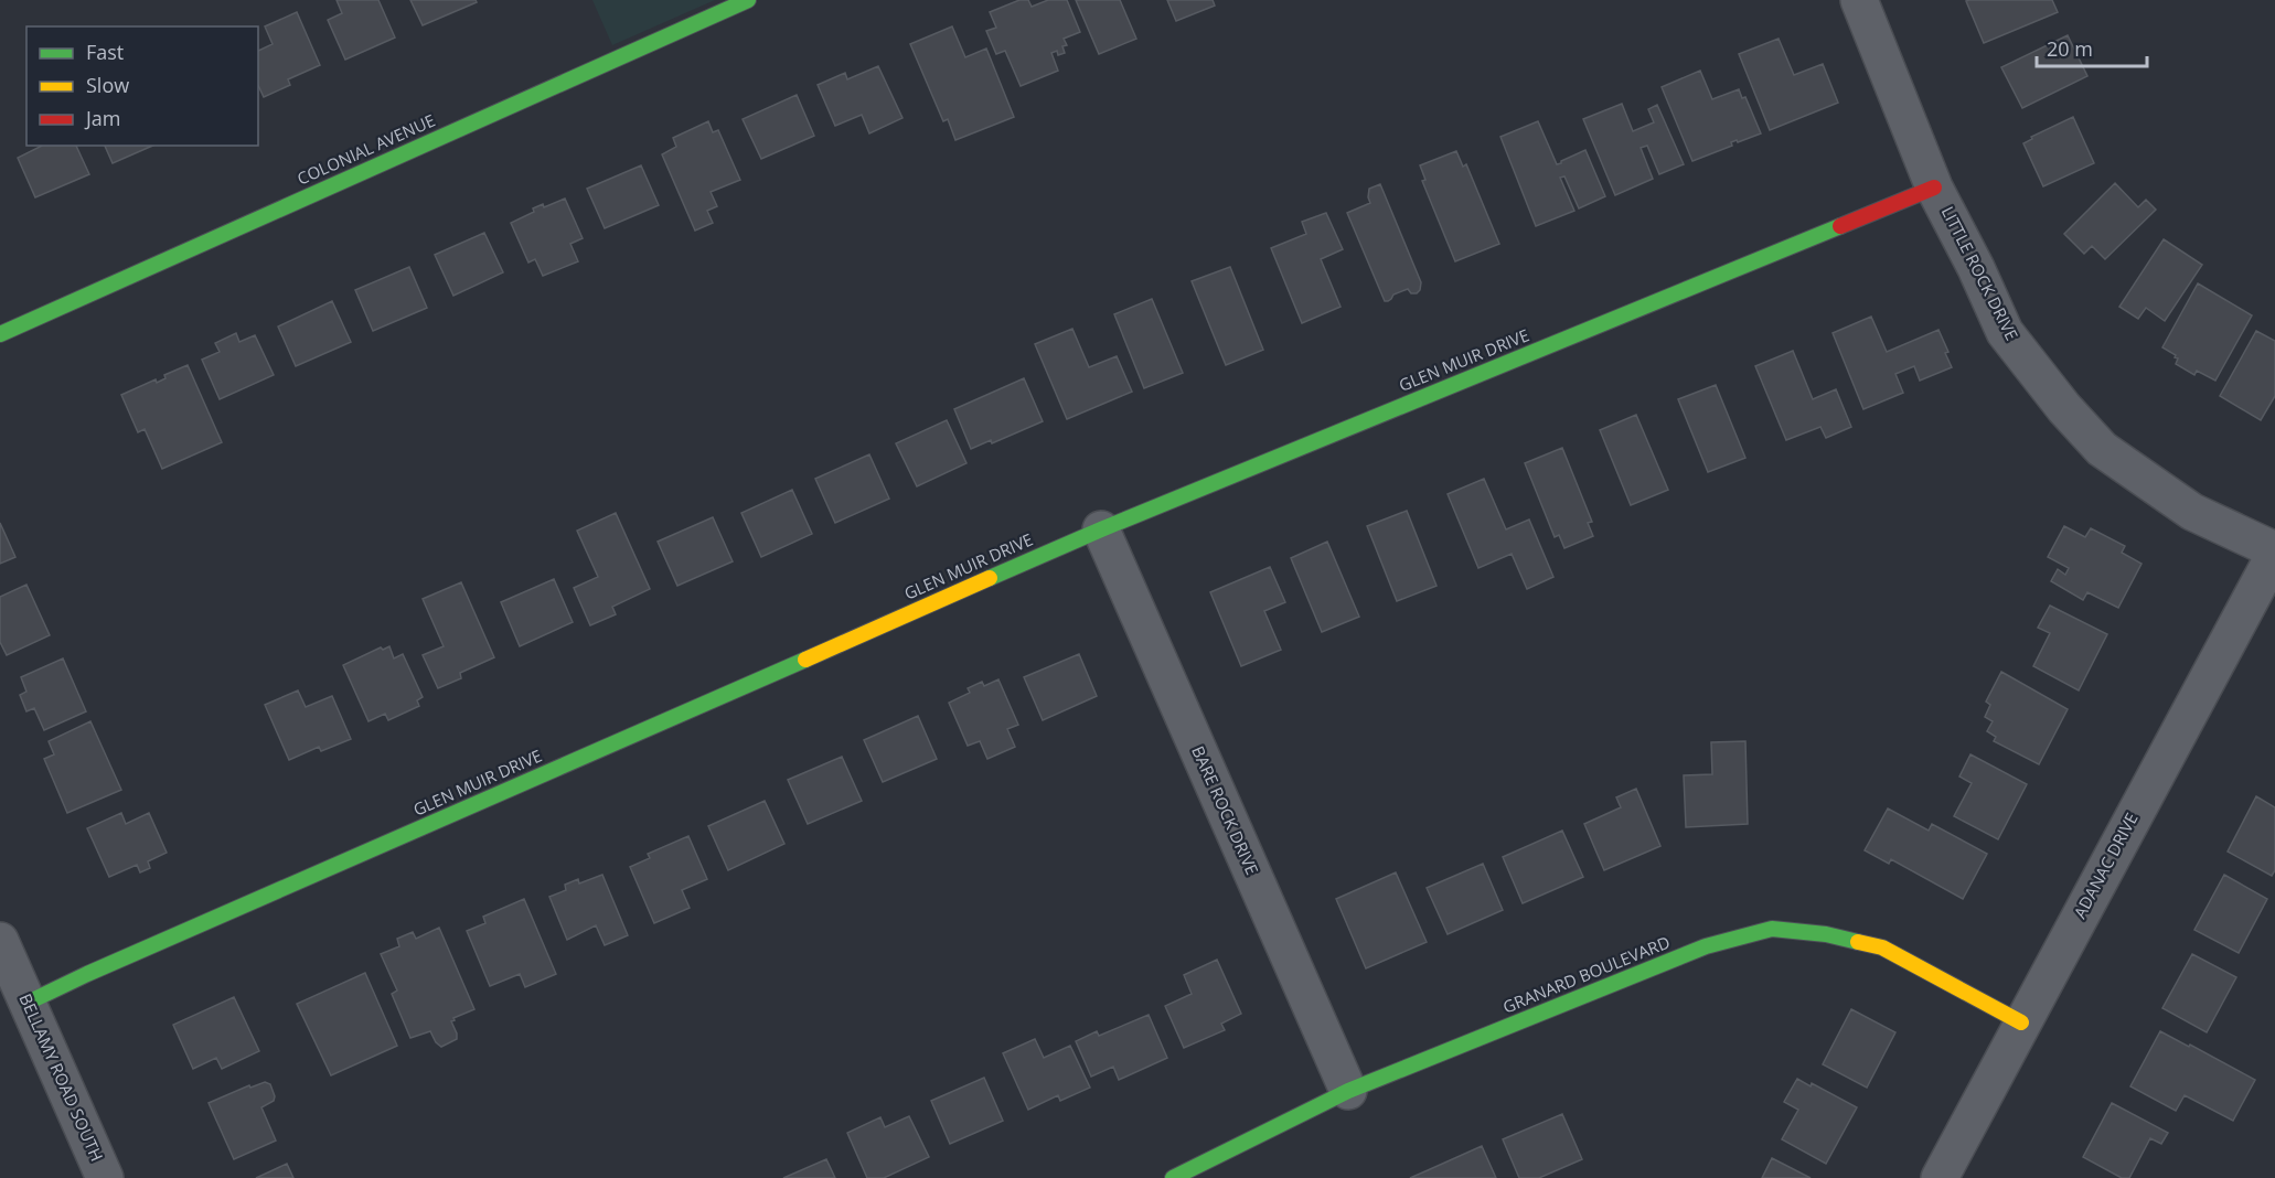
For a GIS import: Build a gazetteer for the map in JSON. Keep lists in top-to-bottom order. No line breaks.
{"streets":{"street":["COLONIAL AVENUE","LITTLE ROCK DRIVE","GLEN MUIR DRIVE","BARE ROCK DRIVE","ADANAC DRIVE","GRANARD BOULEVARD","BELLAMY ROAD SOUTH"]},"crossings":[["LITTLE ROCK DRIVE","GLEN MUIR DRIVE"],["LITTLE ROCK DRIVE","ADANAC DRIVE"],["GLEN MUIR DRIVE","BARE ROCK DRIVE"],["GLEN MUIR DRIVE","BELLAMY ROAD SOUTH"],["BARE ROCK DRIVE","GRANARD BOULEVARD"],["ADANAC DRIVE","GRANARD BOULEVARD"]],"legend":["Fast","Slow","Jam"],"scale_bar":"20 m"}
